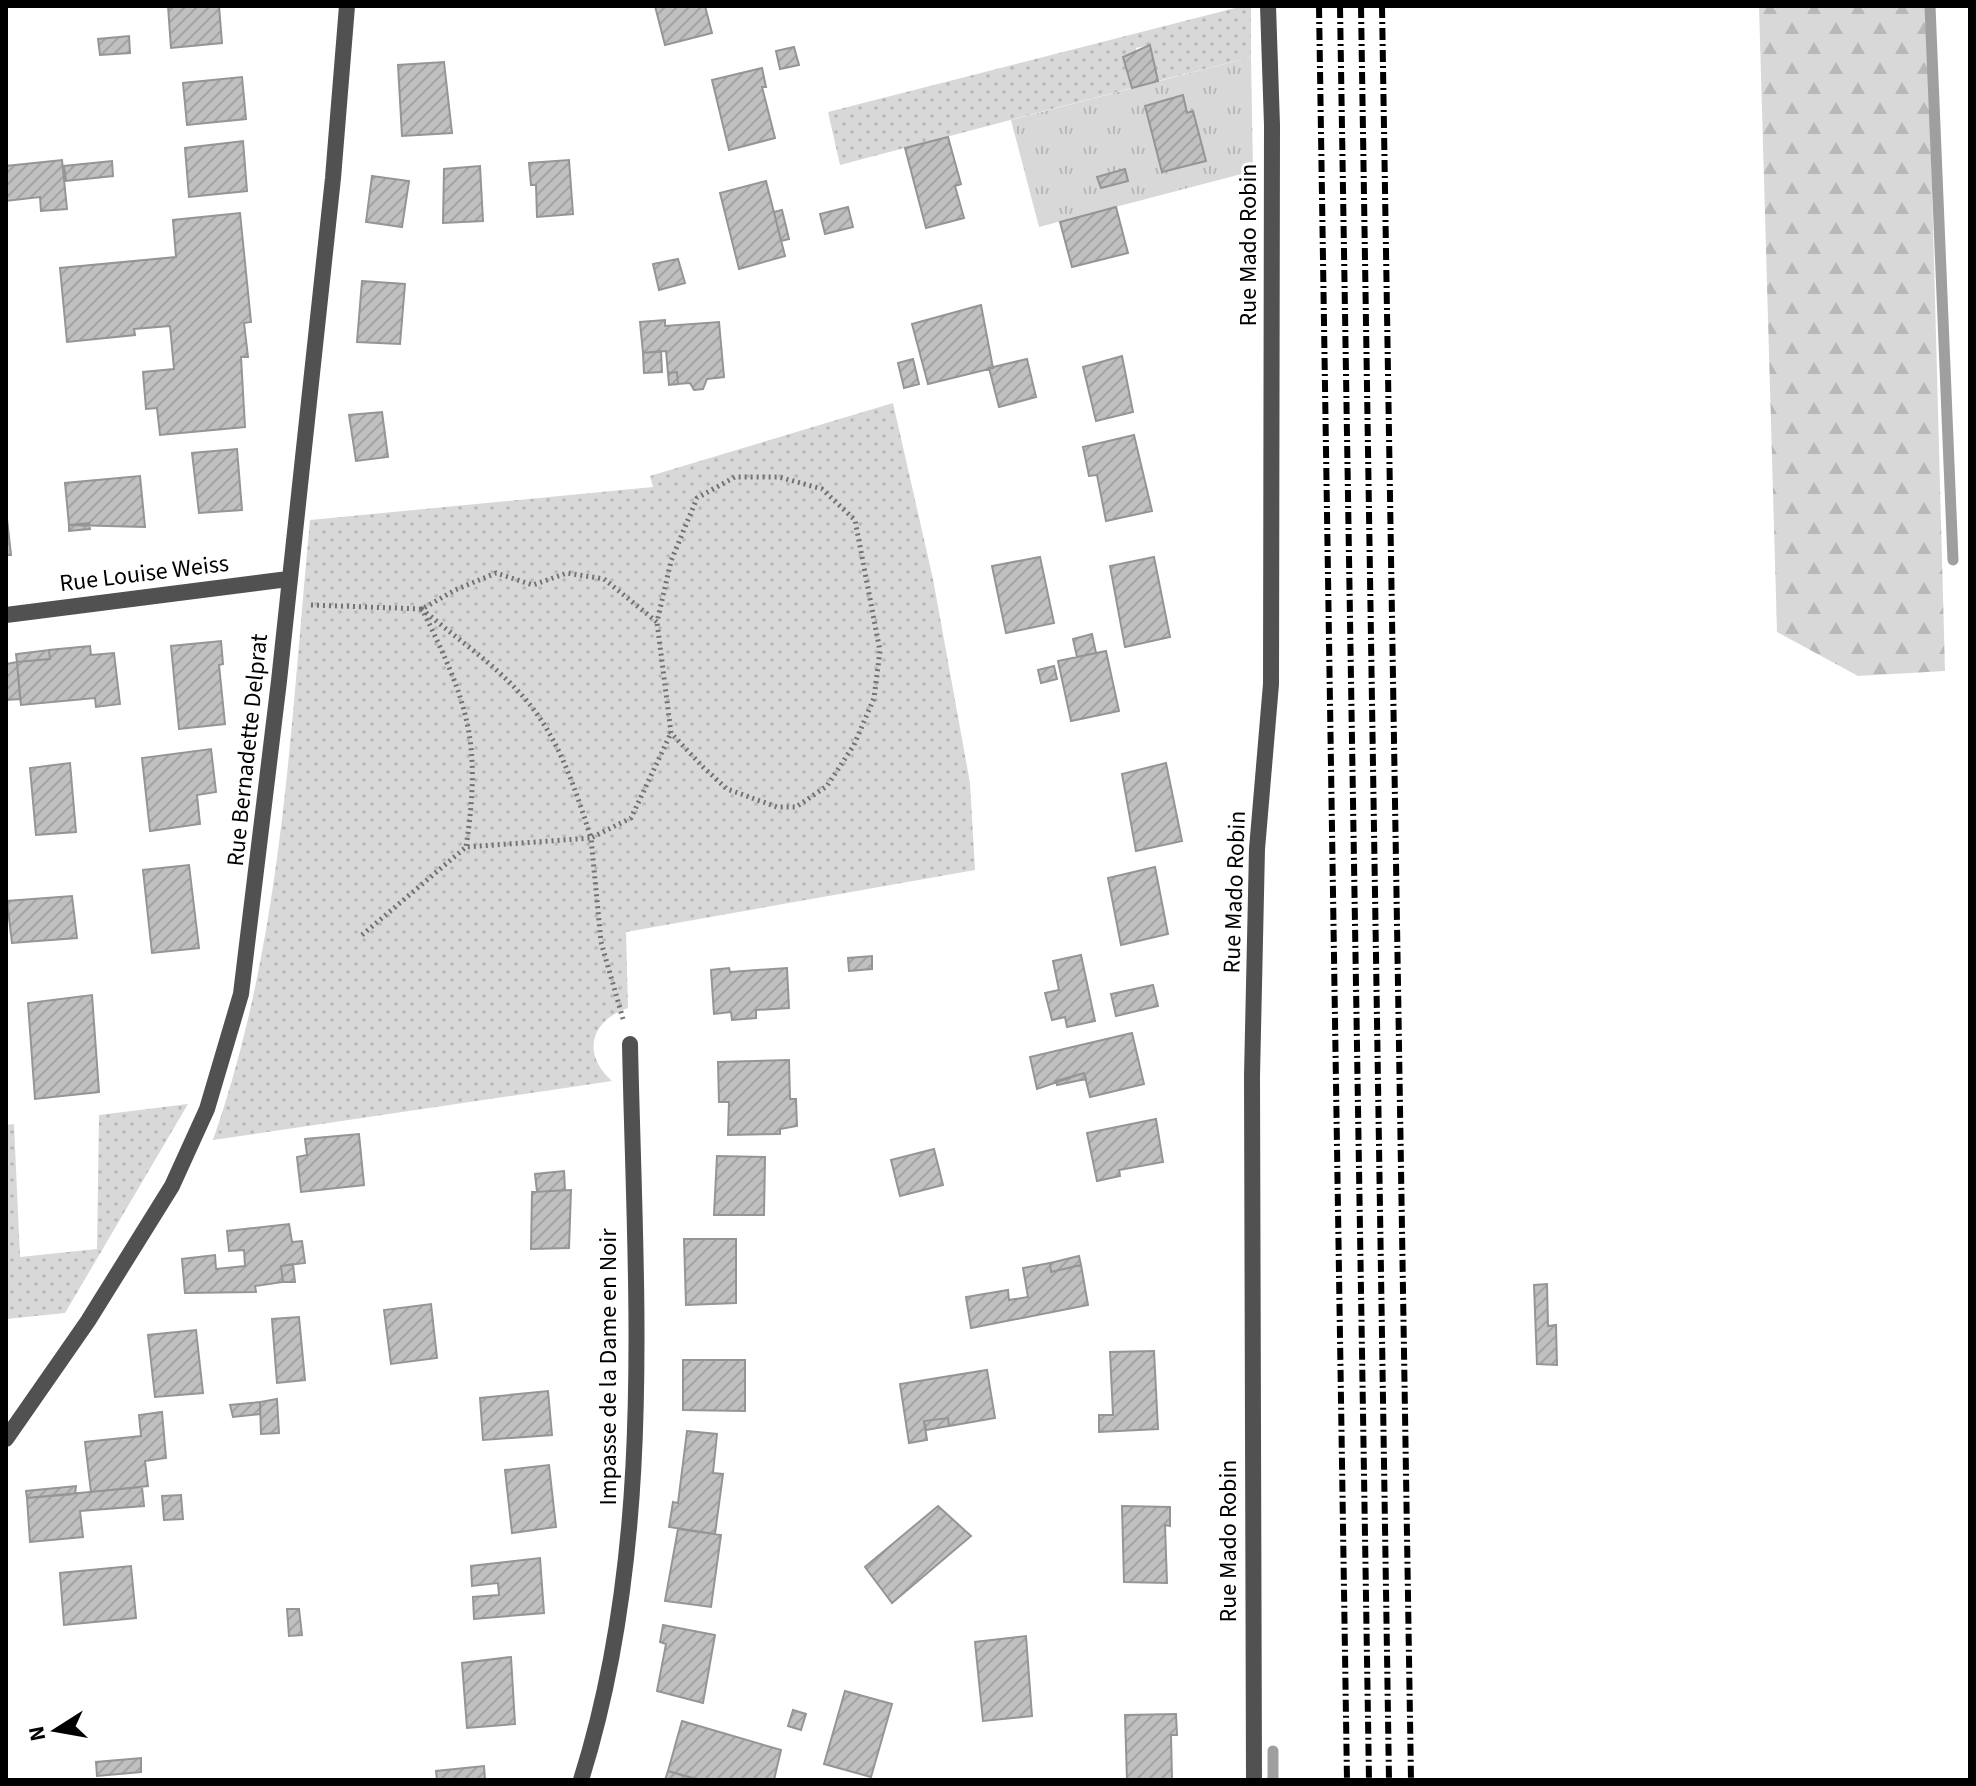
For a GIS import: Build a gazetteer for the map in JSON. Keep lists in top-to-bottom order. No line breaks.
{"streets":{"street":["Rue Mado Robin","Rue Louise Weiss","Rue Bernadette Delprat","Impasse de la Dame en Noir"]},"crossings":[["Rue Louise Weiss","Rue Bernadette Delprat"]],"north":"left"}
